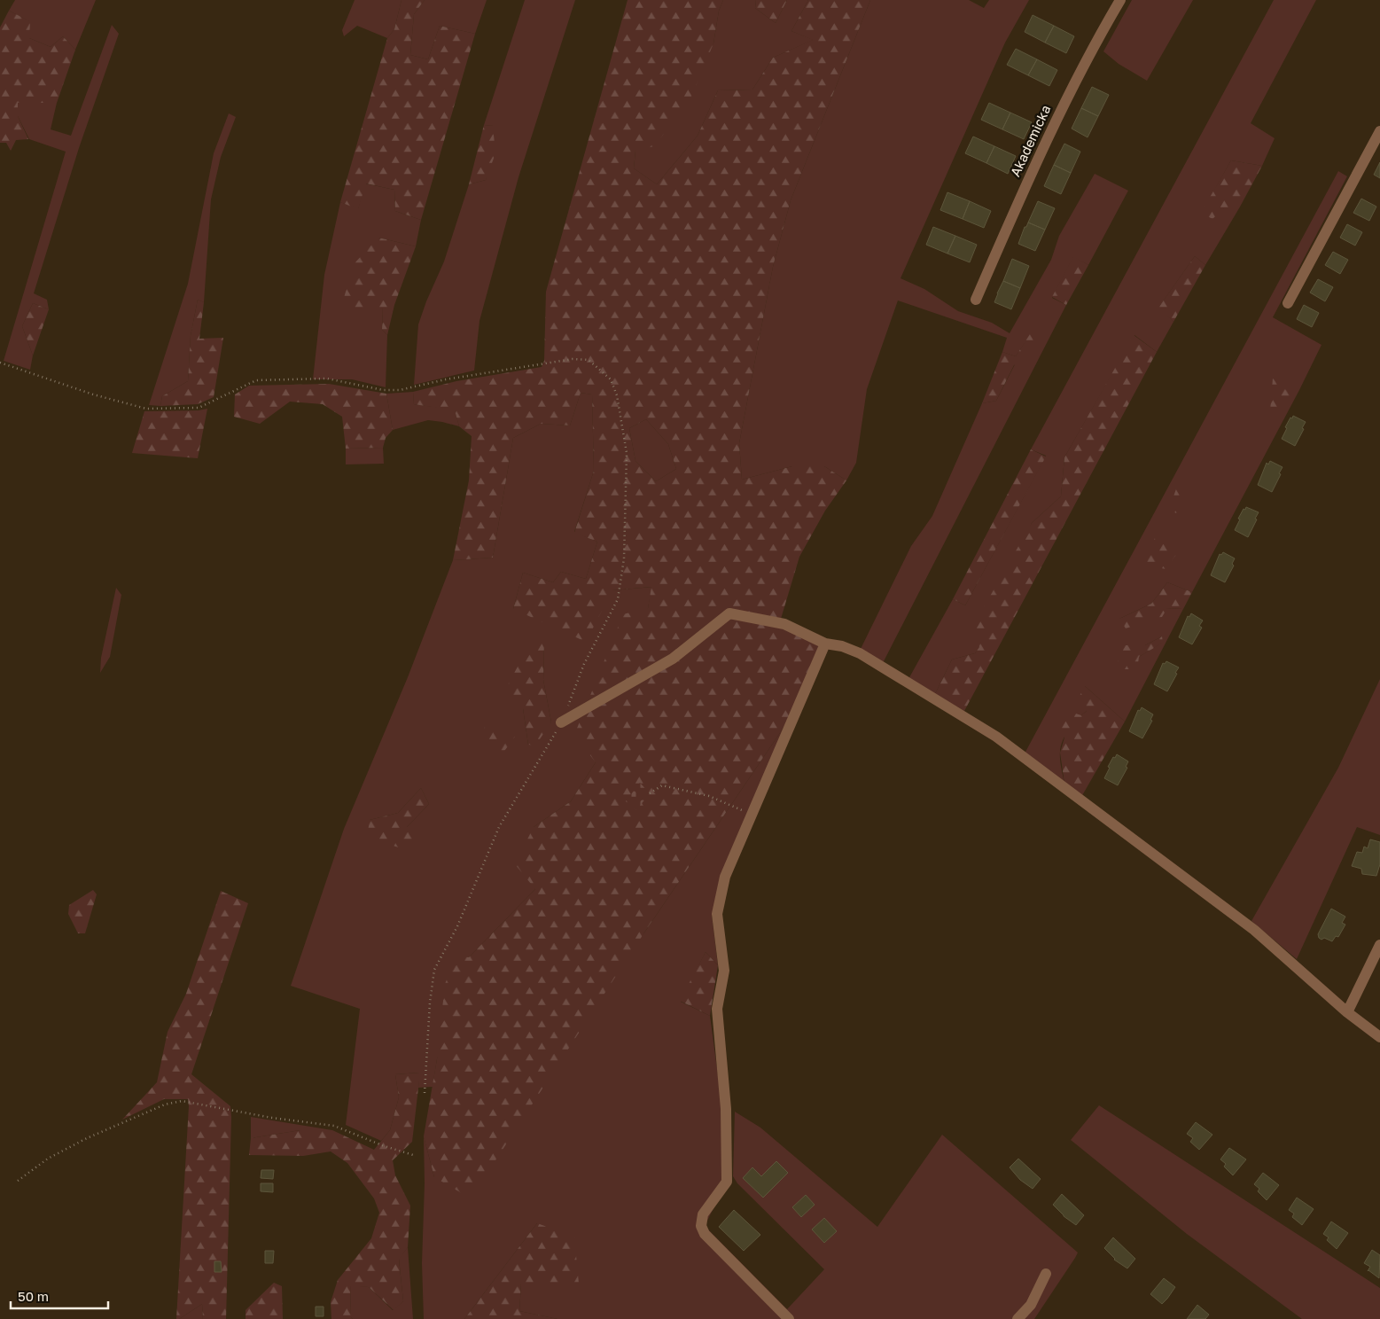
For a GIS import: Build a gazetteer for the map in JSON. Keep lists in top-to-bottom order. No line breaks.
{"streets":{"street":["Akademicka"]},"scale_bar":"50 m"}
